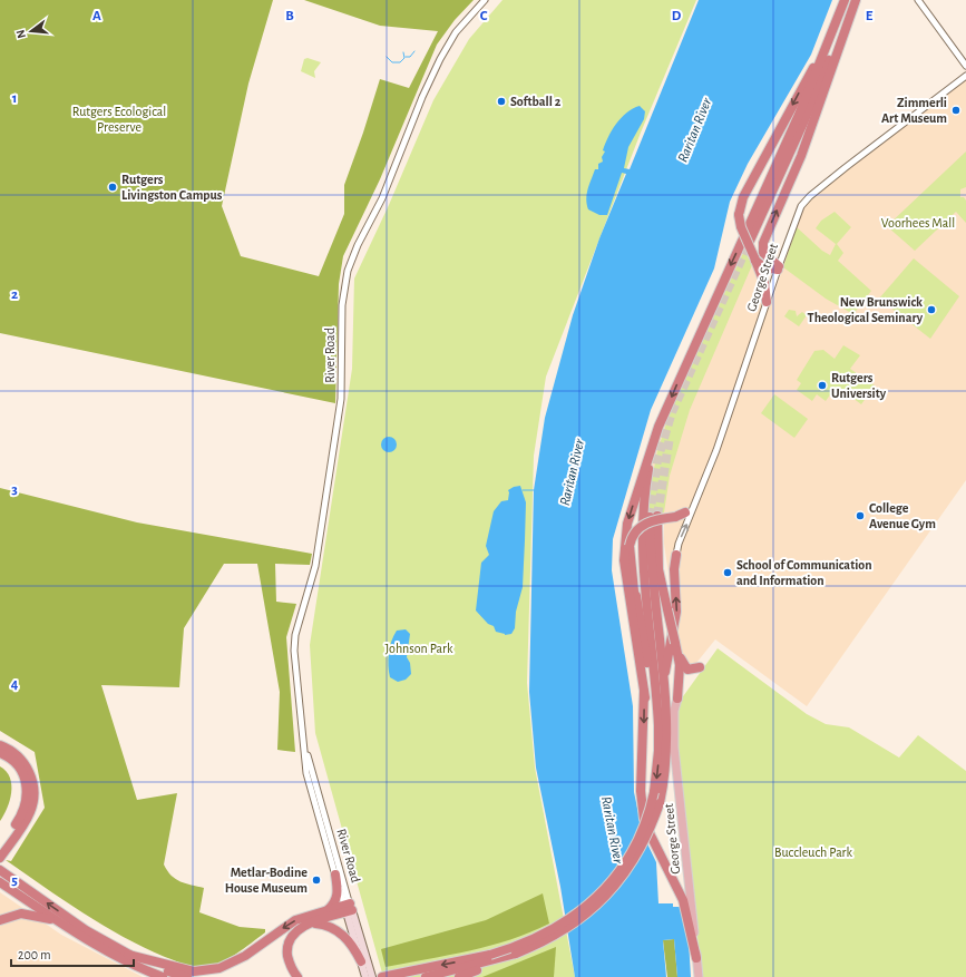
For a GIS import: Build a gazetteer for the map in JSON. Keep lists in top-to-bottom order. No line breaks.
{"streets":{"main road":["George Street","River Road"]},"water":["Raritan River"],"parks":["Rutgers Ecological Preserve","Voorhees Mall","Johnson Park","Buccleuch Park"],"places":["Softball 2","Zimmerli Art Museum","Rutgers Livingston Campus","New Brunswick Theological Seminary","Rutgers University","College Avenue Gym","School of Communication and Information","Metlar-Bodine House Museum"],"scale_bar":"200 m","north":"left","grid":{"columns":["A","B","C","D","E"],"rows":["1","2","3","4","5"]}}
